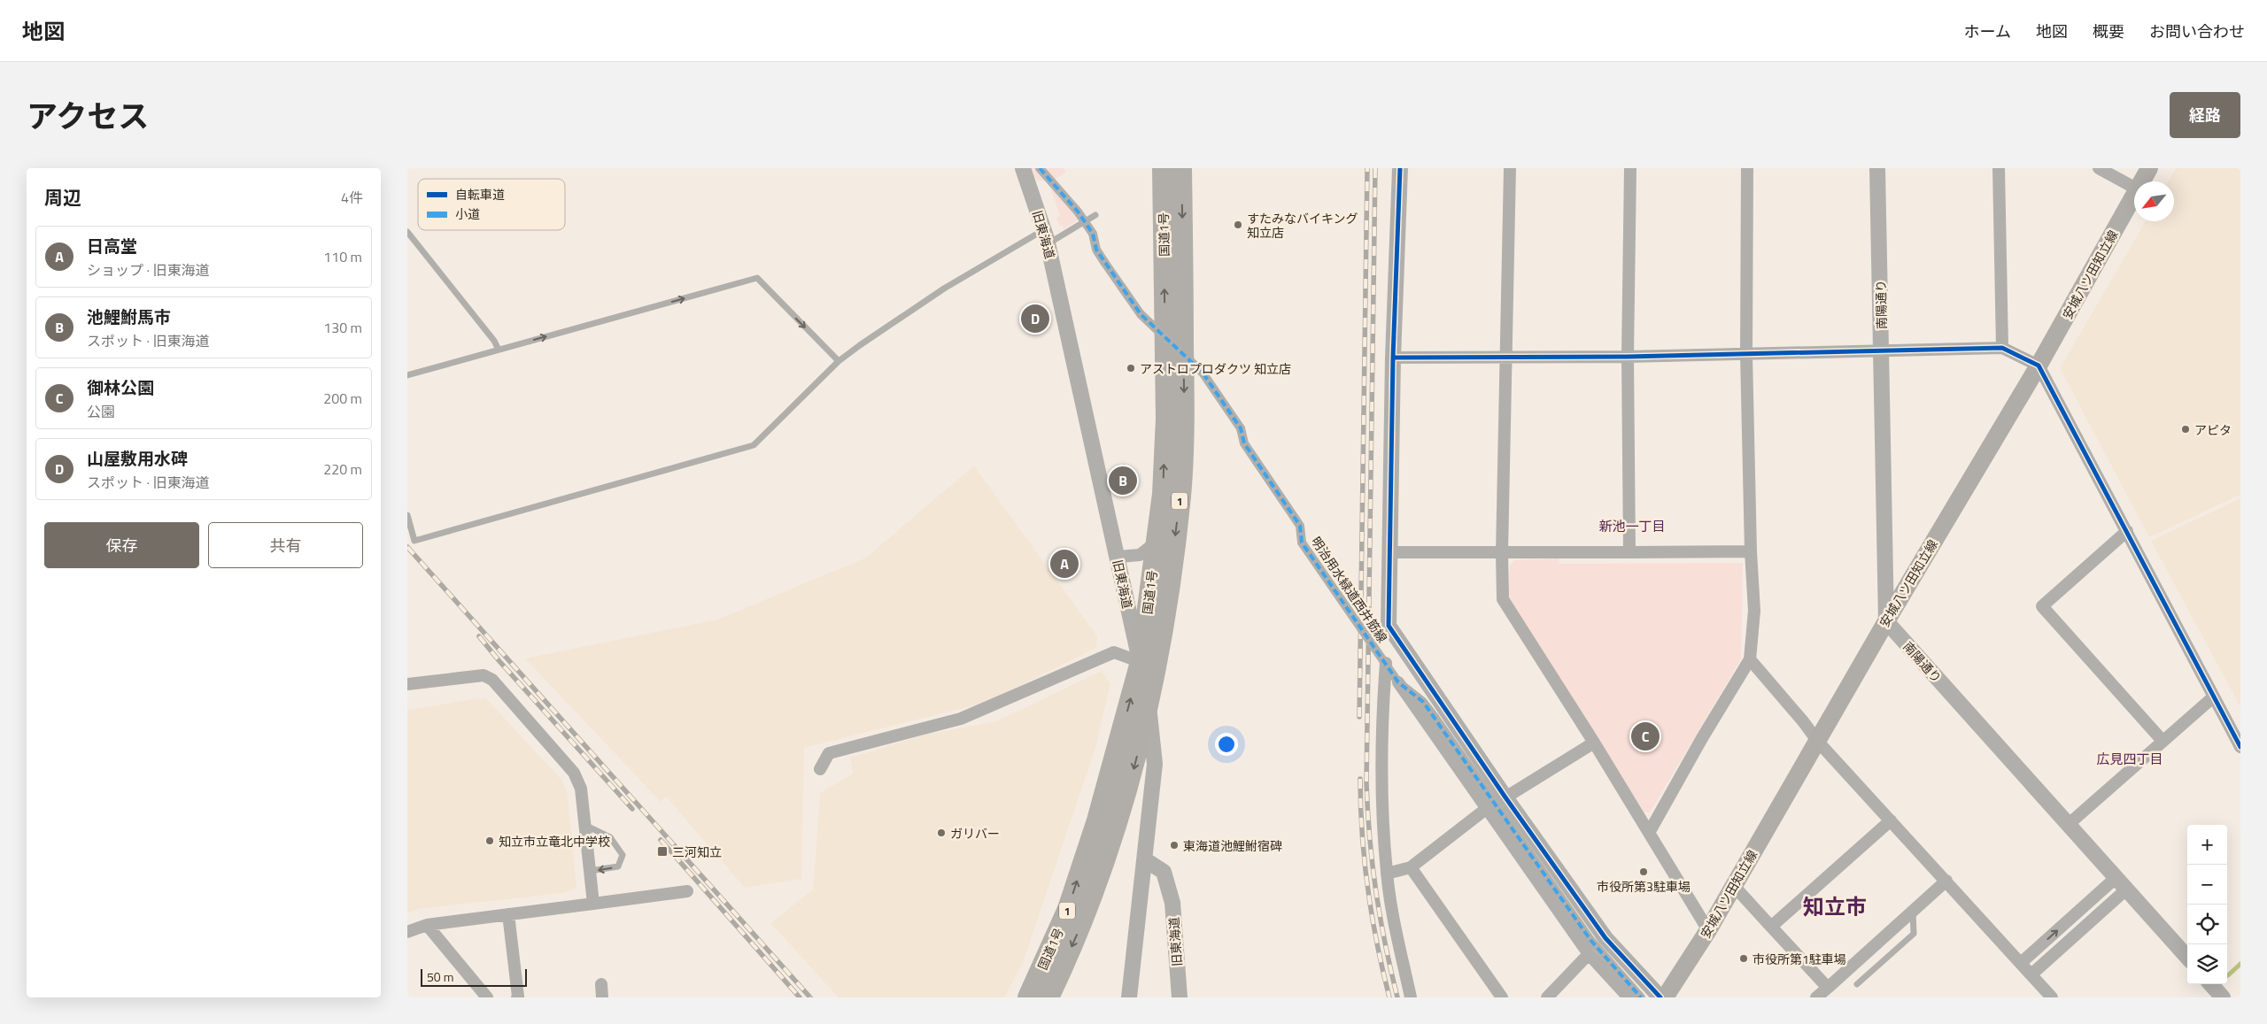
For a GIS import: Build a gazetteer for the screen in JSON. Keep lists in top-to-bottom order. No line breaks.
{"streets":{"highway":["国道1号","1"],"main road":["安城八ツ田知立線"],"street":["旧東海道","南陽通り","明治用水緑道西井筋線"]},"crossings":[["旧東海道","国道1号"],["安城八ツ田知立線","南陽通り"]],"districts":["新池一丁目","広見四丁目","知立市"],"places":{"other":["すたみなバイキング 知立店","アストロプロダクツ 知立店","アピタ","ガリバー","知立市立竜北中学校","東海道池鯉鮒宿碑","市役所第3駐車場","市役所第1駐車場"],"transit":["三河知立"]},"legend":["自転車道","小道"],"scale_bar":"50 m","north":"bottom left","page":{"header":"地図","nav":["ホーム","地図","概要","お問い合わせ"],"title":"アクセス","buttons":["経路",["保存","共有"]],"heading":["周辺","4件"],"list":[{"mark":"A","name":"日高堂","note":"ショップ · 旧東海道","value":"110 m"},{"mark":"B","name":"池鯉鮒馬市","note":"スポット · 旧東海道","value":"130 m"},{"mark":"C","name":"御林公園","note":"公園","value":"200 m"},{"mark":"D","name":"山屋敷用水碑","note":"スポット · 旧東海道","value":"220 m"}],"pins":["D","B","A","C"],"map_buttons":["+","−"],"scale":"50 m"}}
